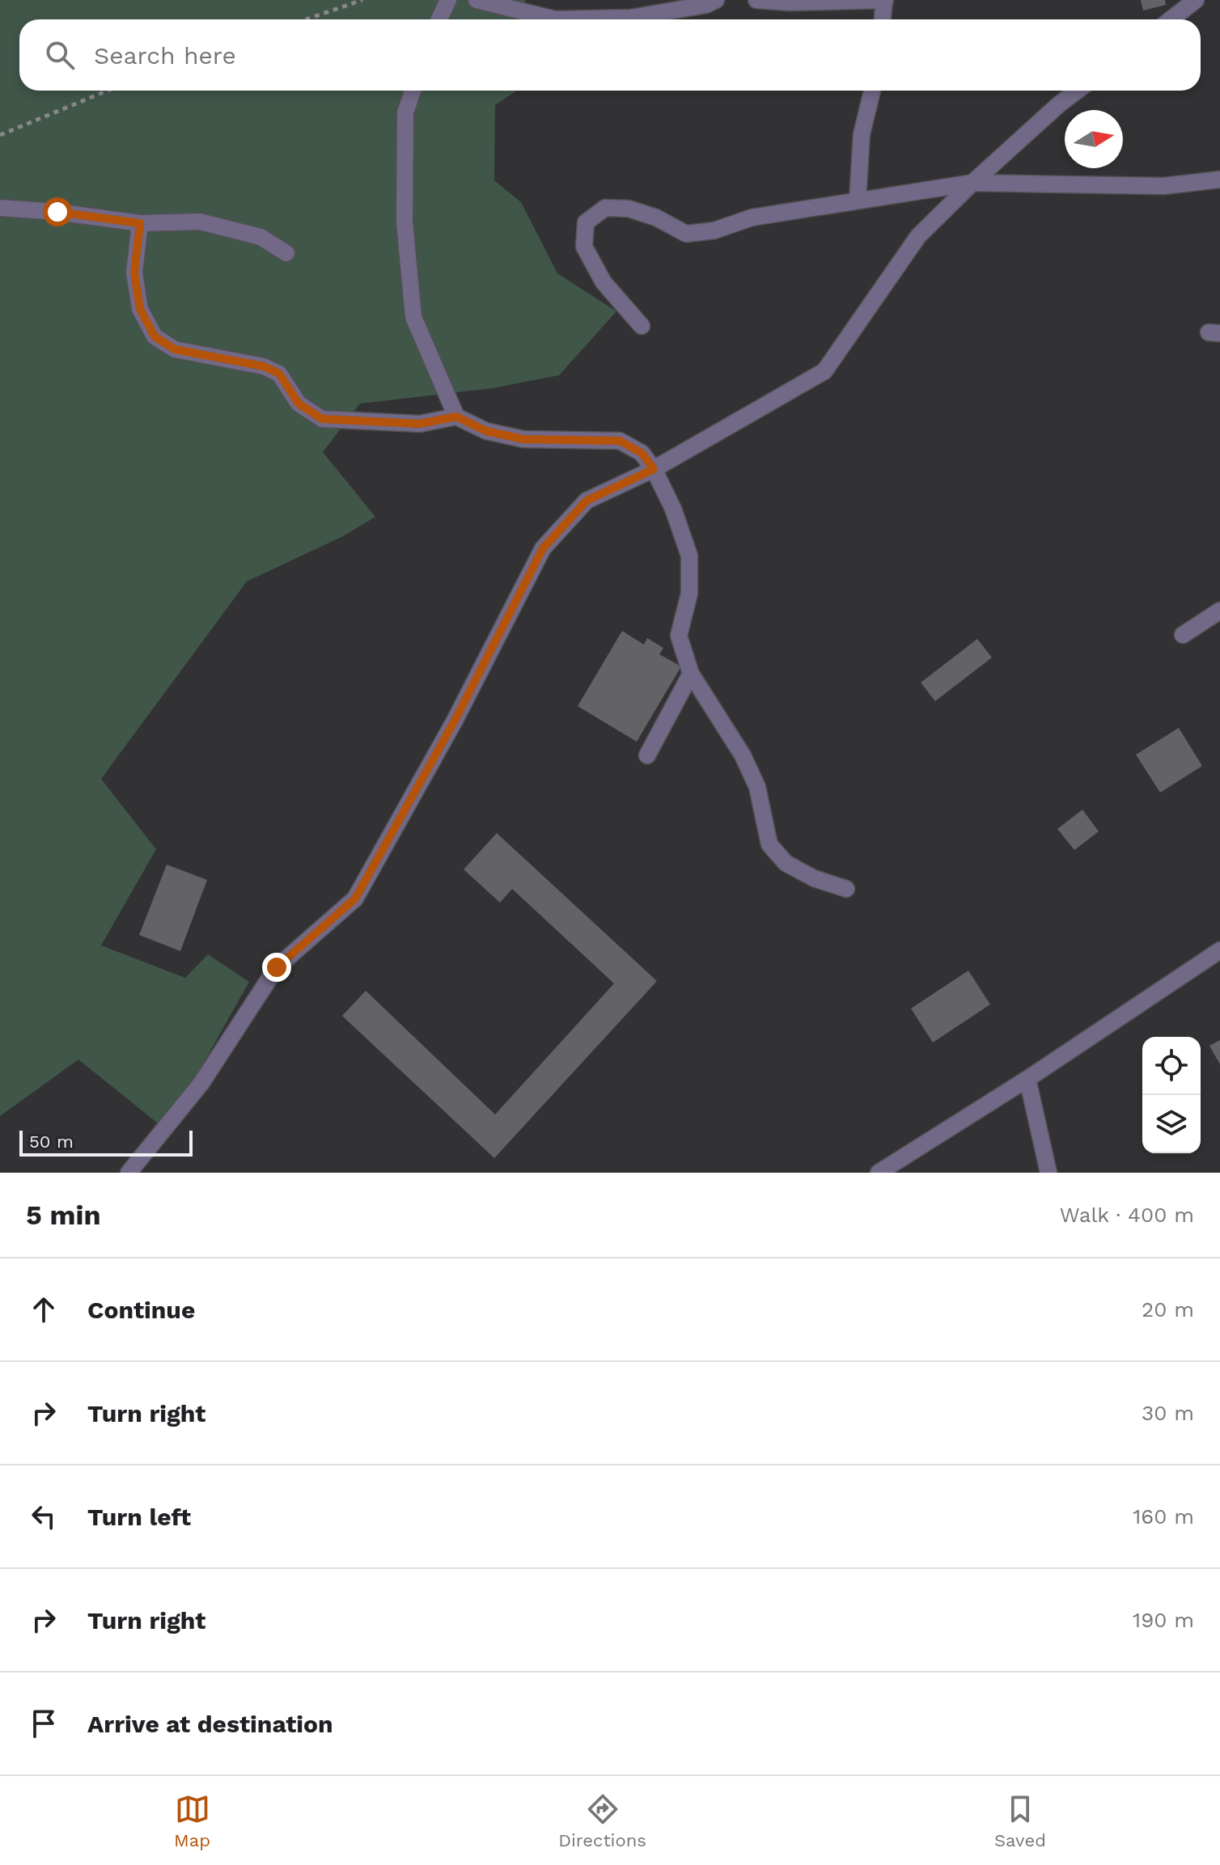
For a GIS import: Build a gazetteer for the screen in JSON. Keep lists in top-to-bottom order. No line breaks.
{"scale_bar":"50 m","north":"right","page":{"search":"Search here","scale":"50 m","heading":["5 min","Walk · 400 m"],"list":[["Continue","20 m"],["Turn right","30 m"],["Turn left","160 m"],["Turn right","190 m"],"Arrive at destination"],"nav":["Map","Directions","Saved"]}}
